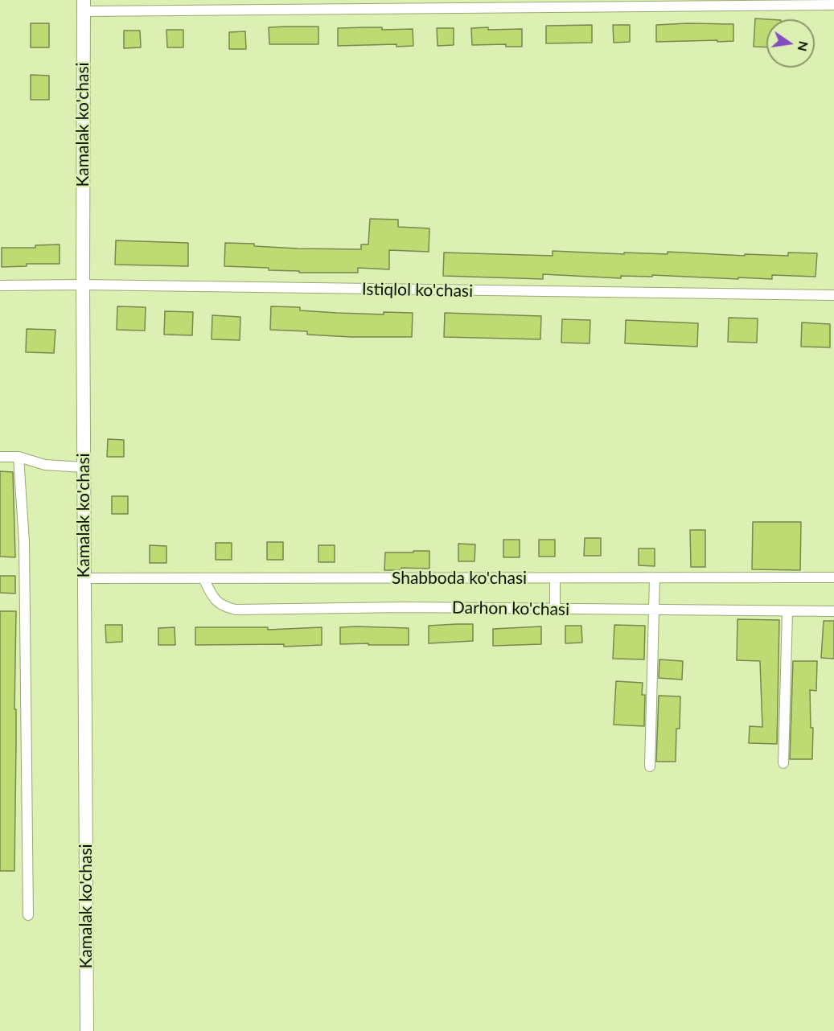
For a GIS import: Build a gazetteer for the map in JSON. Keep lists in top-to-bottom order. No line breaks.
{"streets":{"main road":["Kamalak ko'chasi"],"street":["Istiqlol ko'chasi","Shabboda ko'chasi","Darhon ko'chasi"]},"crossings":[["Kamalak ko'chasi","Istiqlol ko'chasi"],["Kamalak ko'chasi","Shabboda ko'chasi"],["Shabboda ko'chasi","Darhon ko'chasi"]],"north":"right"}
